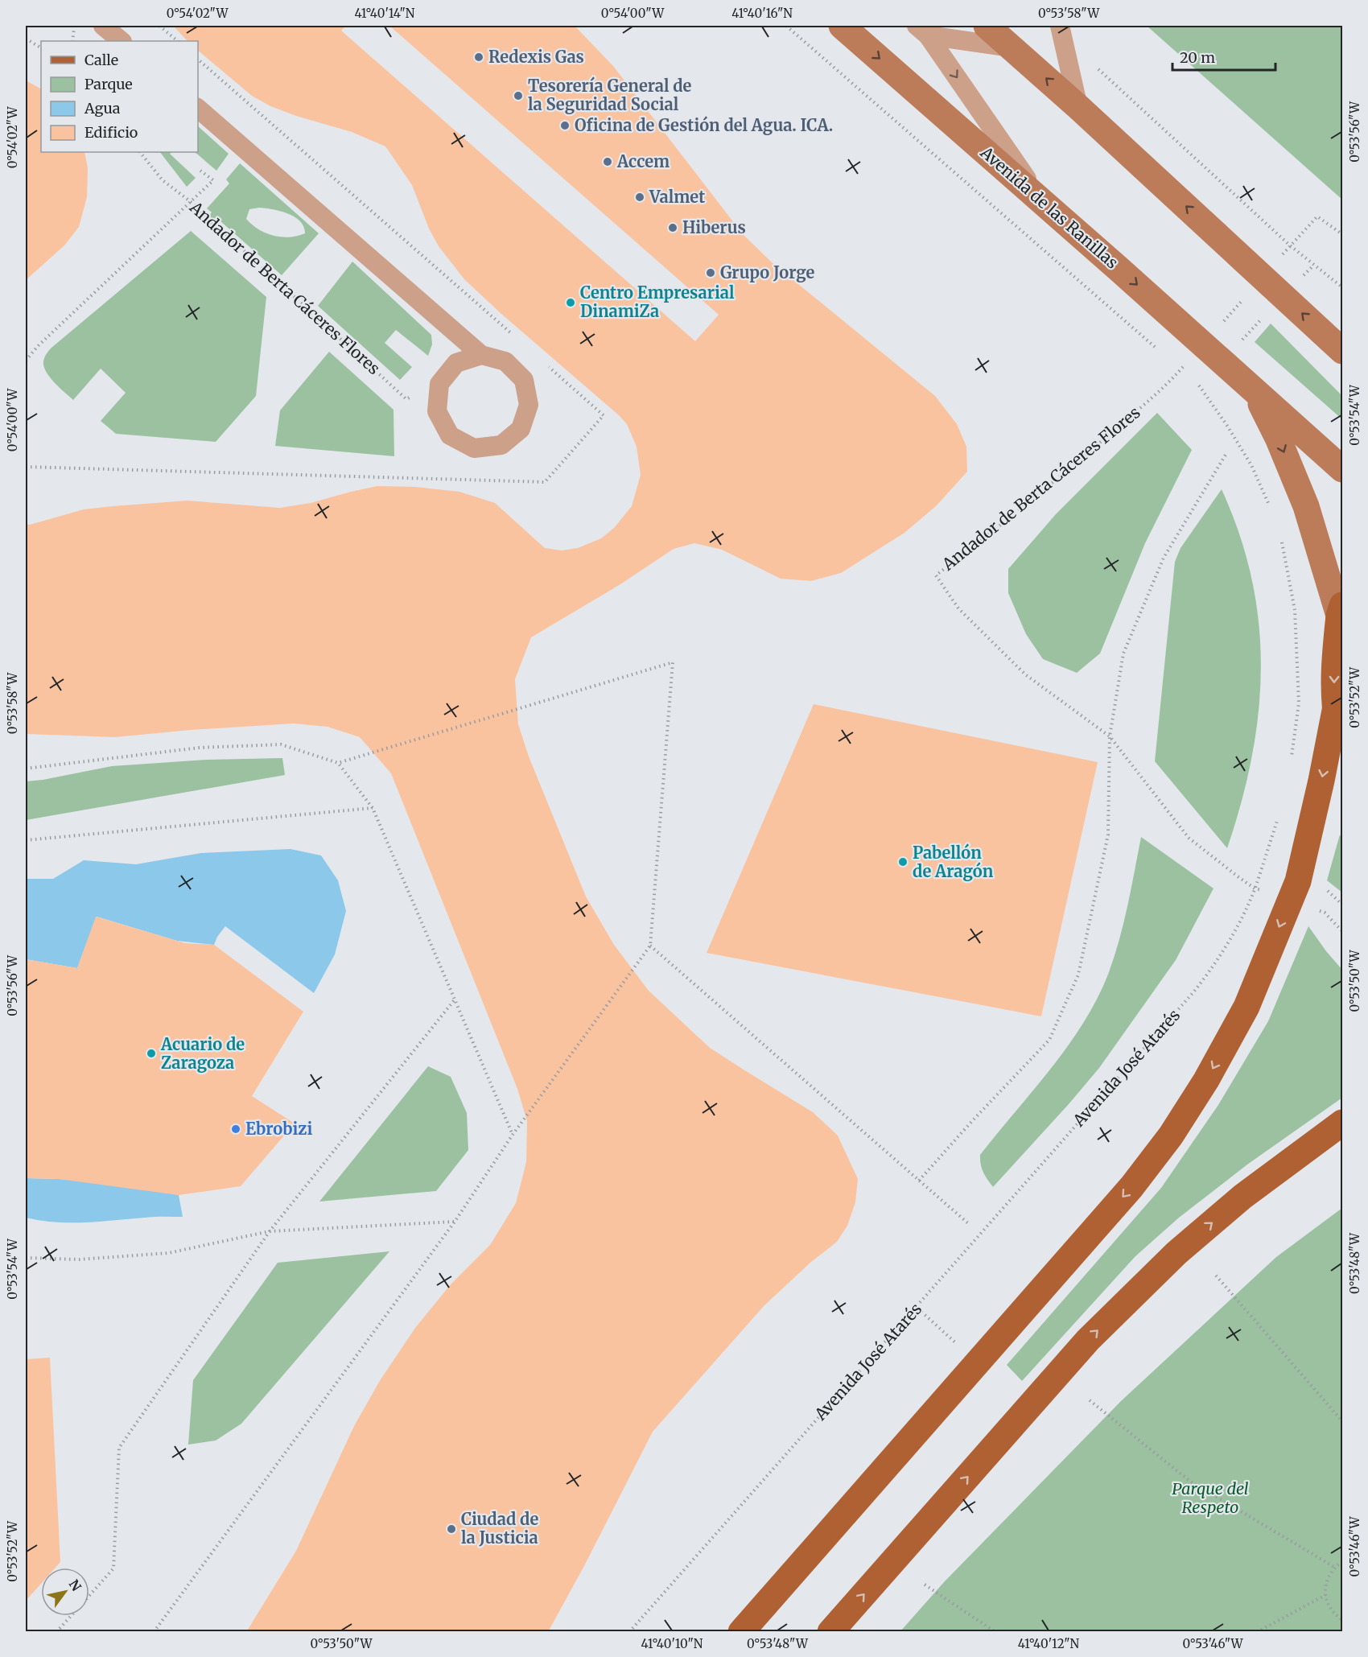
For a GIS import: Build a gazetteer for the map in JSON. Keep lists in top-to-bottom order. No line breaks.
{"streets":{"main road":["Avenida de las Ranillas"],"path":["Andador de Berta Cáceres Flores","Avenida José Atarés"]},"parks":["Parque del Respeto"],"places":["Redexis Gas","Tesorería General de la Seguridad Social","Oficina de Gestión del Agua. ICA.","Accem","Valmet","Hiberus","Grupo Jorge","Centro Empresarial DinamiZa","Pabellón de Aragón","Acuario de Zaragoza","Ebrobizi","Ciudad de la Justicia"],"legend":["Calle","Parque","Agua","Edificio"],"scale_bar":"20 m","north":"top right","coordinates":["0°54'02\"W","41°40'14\"N","0°54'00\"W","41°40'16\"N","0°53'58\"W","0°53'56\"W","0°53'54\"W","0°53'52\"W","0°53'50\"W","0°53'48\"W","0°53'46\"W","41°40'10\"N","41°40'12\"N"]}
